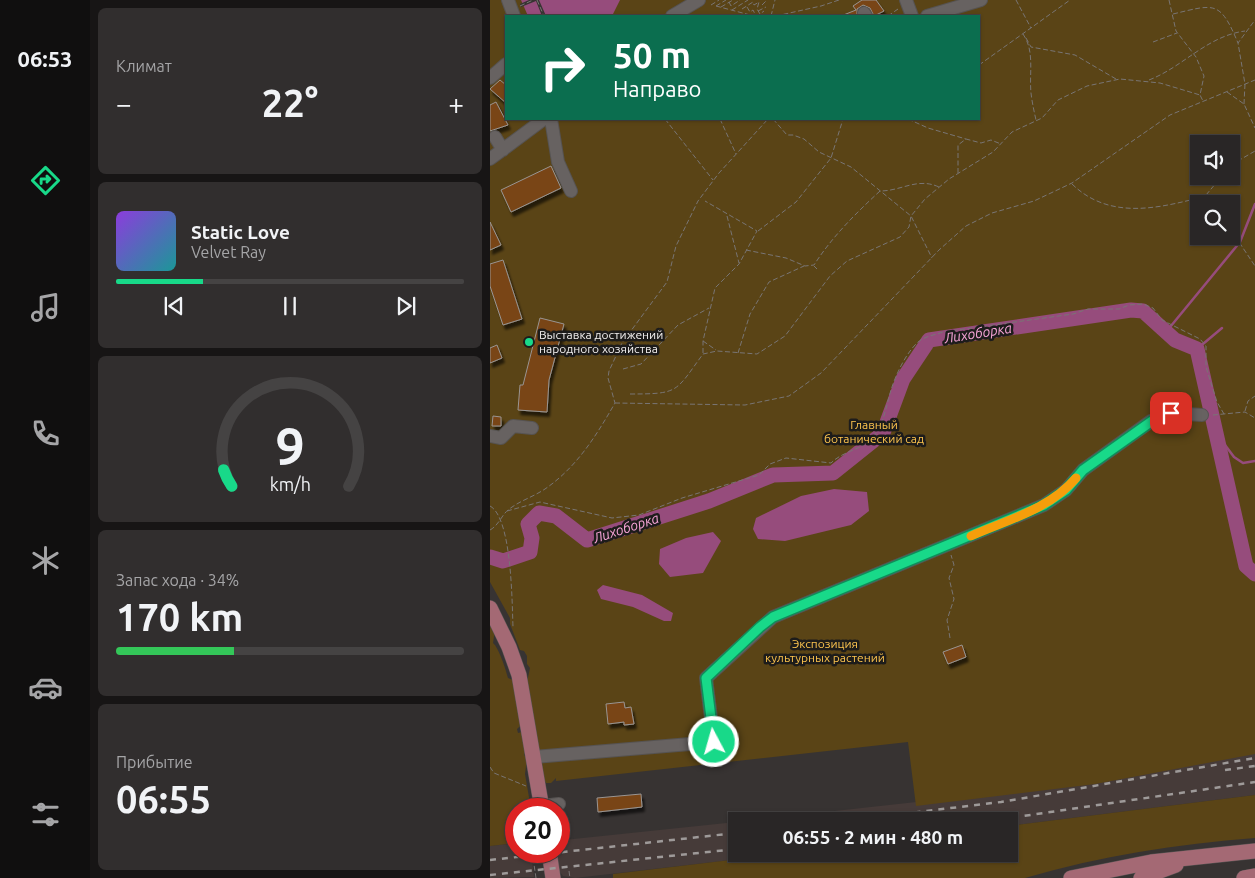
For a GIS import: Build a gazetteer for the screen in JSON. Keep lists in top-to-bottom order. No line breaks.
{"water":["Лихоборка"],"parks":["Главный ботанический сад","Экспозиция культурных растений"],"places":["Выставка достижений народного хозяйства"],"page":{"tabs":"06:53","tile":["Климат",["Запас хода · 34%","170 km"],["Прибытие","06:55"]],"turn":["50 m","Направо"],"heat":["−","22°","+"],"song":["Static Love","Velvet Ray"],"limit":"20","trip":"06:55 · 2 мин · 480 m","gauge":["9","km/h"]}}
